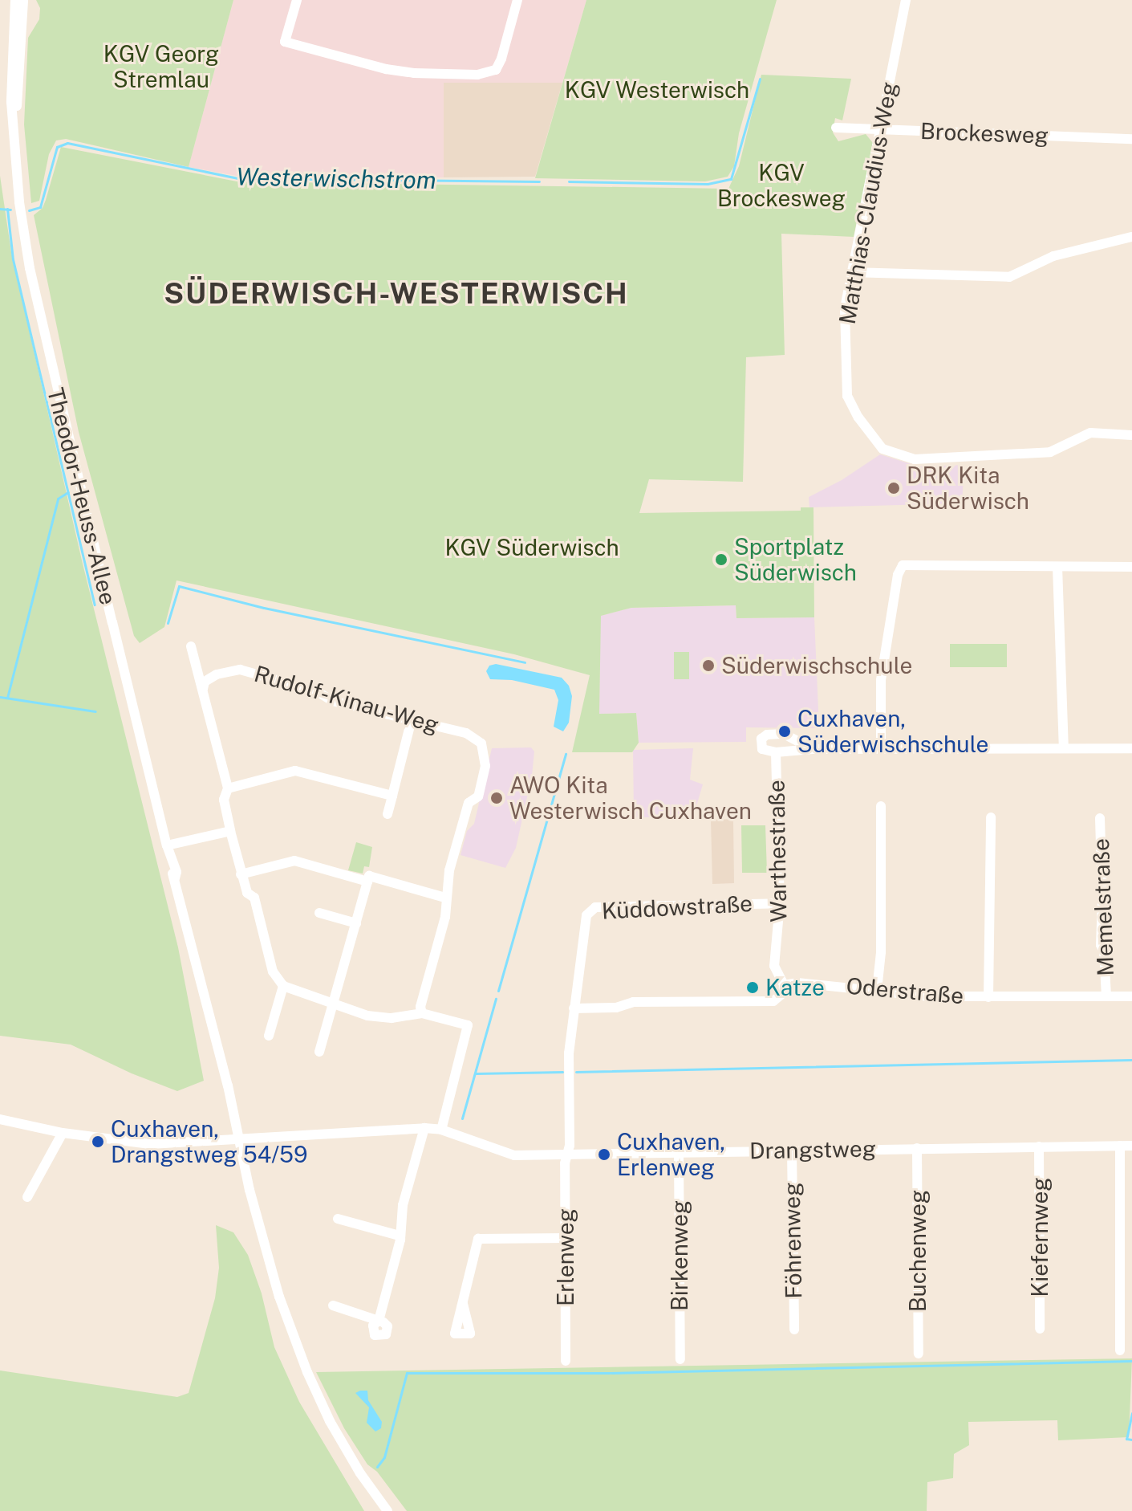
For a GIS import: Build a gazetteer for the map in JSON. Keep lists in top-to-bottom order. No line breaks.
{"streets":{"street":["Brockesweg","Matthias-Claudius-Weg","Theodor-Heuss-Allee","Rudolf-Kinau-Weg","Warthestraße","Küddowstraße","Memelstraße","Oderstraße","Drangstweg","Kiefernweg","Föhrenweg","Buchenweg","Birkenweg","Erlenweg"]},"crossings":[["Brockesweg","Matthias-Claudius-Weg"],["Theodor-Heuss-Allee","Drangstweg"],["Warthestraße","Küddowstraße"],["Warthestraße","Oderstraße"],["Küddowstraße","Drangstweg"],["Küddowstraße","Erlenweg"],["Memelstraße","Oderstraße"],["Drangstweg","Kiefernweg"],["Drangstweg","Föhrenweg"],["Drangstweg","Buchenweg"],["Drangstweg","Birkenweg"],["Drangstweg","Erlenweg"]],"districts":["SÜDERWISCH-WESTERWISCH"],"water":["Westerwischstrom"],"parks":["KGV Georg Stremlau","KGV Westerwisch","KGV Brockesweg","KGV Süderwisch"],"places":["DRK Kita Süderwisch","Sportplatz Süderwisch","Süderwischschule","Cuxhaven, Süderwischschule","AWO Kita Westerwisch Cuxhaven","Katze","Cuxhaven, Drangstweg 54/59","Cuxhaven, Erlenweg"]}
